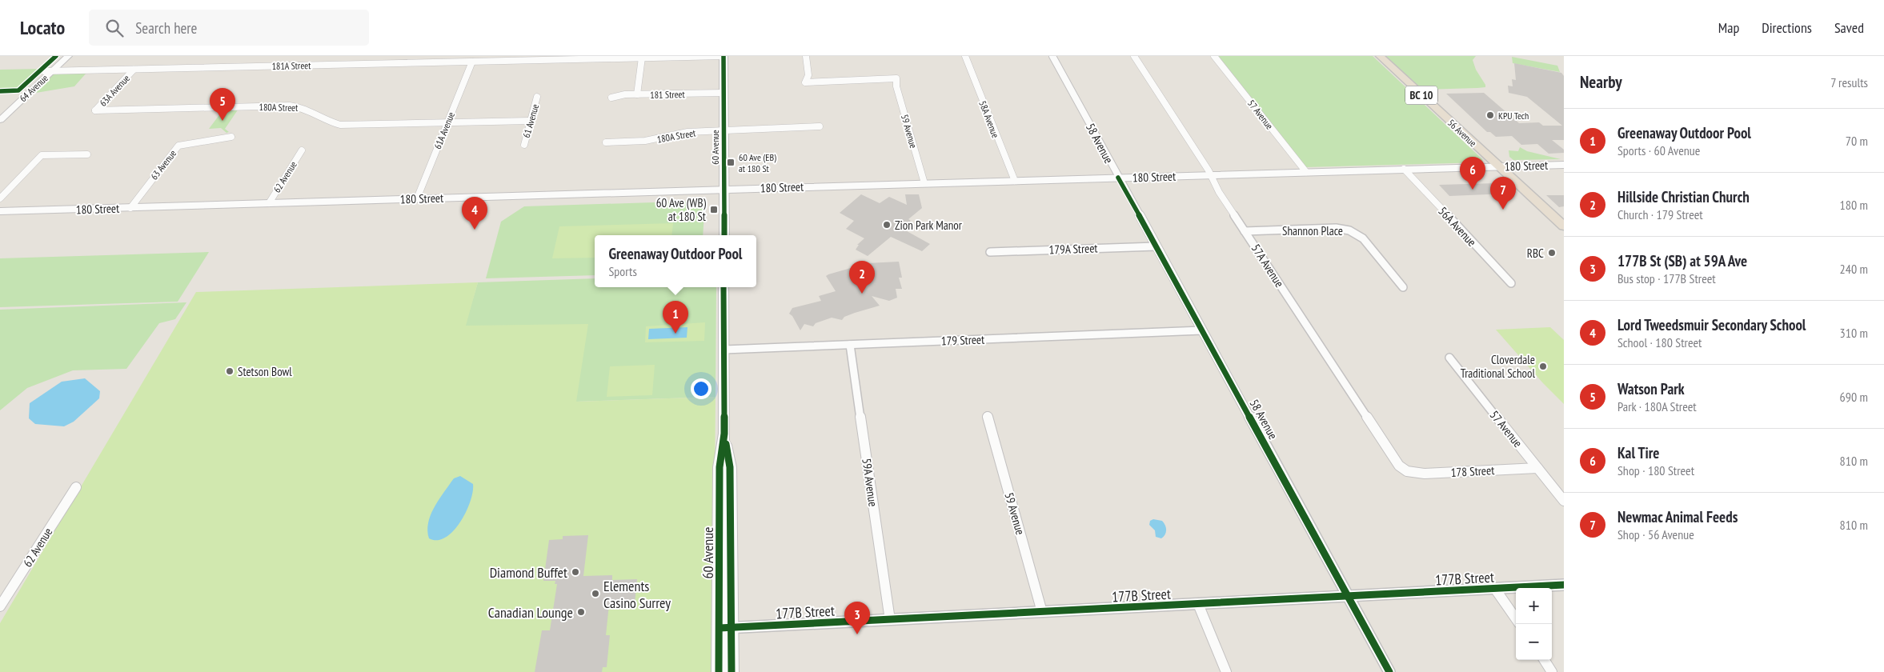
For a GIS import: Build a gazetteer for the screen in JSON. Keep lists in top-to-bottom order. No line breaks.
{"streets":{"highway":["BC 10","56 Avenue"],"main road":["64 Avenue","60 Avenue"],"street":["181A Street","63A Avenue","181 Street","180A Street","57 Avenue","58A Avenue","61 Avenue","61A Avenue","59 Avenue","58 Avenue","63 Avenue","180 Street","62 Avenue","56A Avenue","Shannon Place","179A Street","57A Avenue","179 Street","178 Street","59A Avenue","177B Street"]},"crossings":[["181A Street","64 Avenue"],["181A Street","63A Avenue"],["181A Street","61A Avenue"],["181A Street","60 Avenue"],["63A Avenue","180A Street"],["181 Street","60 Avenue"],["180A Street","61 Avenue"],["180A Street","61A Avenue"],["180A Street","60 Avenue"],["57 Avenue","180 Street"],["57 Avenue","178 Street"],["58A Avenue","180 Street"],["61A Avenue","180 Street"],["59 Avenue","180 Street"],["59 Avenue","177B Street"],["56 Avenue","180 Street"],["58 Avenue","180 Street"],["58 Avenue","179A Street"],["58 Avenue","179 Street"],["58 Avenue","177B Street"],["60 Avenue","180 Street"],["60 Avenue","179 Street"],["60 Avenue","177B Street"],["63 Avenue","180 Street"],["180 Street","62 Avenue"],["180 Street","56A Avenue"],["180 Street","57A Avenue"],["Shannon Place","57A Avenue"],["57A Avenue","178 Street"],["179 Street","59A Avenue"],["59A Avenue","177B Street"]],"places":{"other":["KPU Tech","Zion Park Manor","RBC","Cloverdale Traditional School","Stetson Bowl","Diamond Buffet","Elements Casino Surrey","Canadian Lounge"],"transit":["60 Ave (EB) at 180 St","60 Ave (WB) at 180 St"]},"page":{"header":"Locato","search":"Search here","nav":["Map","Directions","Saved"],"heading":["Nearby","7 results"],"pins":["5","6","7","4","2","1","3"],"list":[{"mark":"1","name":"Greenaway Outdoor Pool","note":"Sports · 60 Avenue","value":"70 m"},{"mark":"2","name":"Hillside Christian Church","note":"Church · 179 Street","value":"180 m"},{"mark":"3","name":"177B St (SB) at 59A Ave","note":"Bus stop · 177B Street","value":"240 m"},{"mark":"4","name":"Lord Tweedsmuir Secondary School","note":"School · 180 Street","value":"310 m"},{"mark":"5","name":"Watson Park","note":"Park · 180A Street","value":"690 m"},{"mark":"6","name":"Kal Tire","note":"Shop · 180 Street","value":"810 m"},{"mark":"7","name":"Newmac Animal Feeds","note":"Shop · 56 Avenue","value":"810 m"}],"popup":["Greenaway Outdoor Pool","Sports"],"map_buttons":["+","−"]}}
